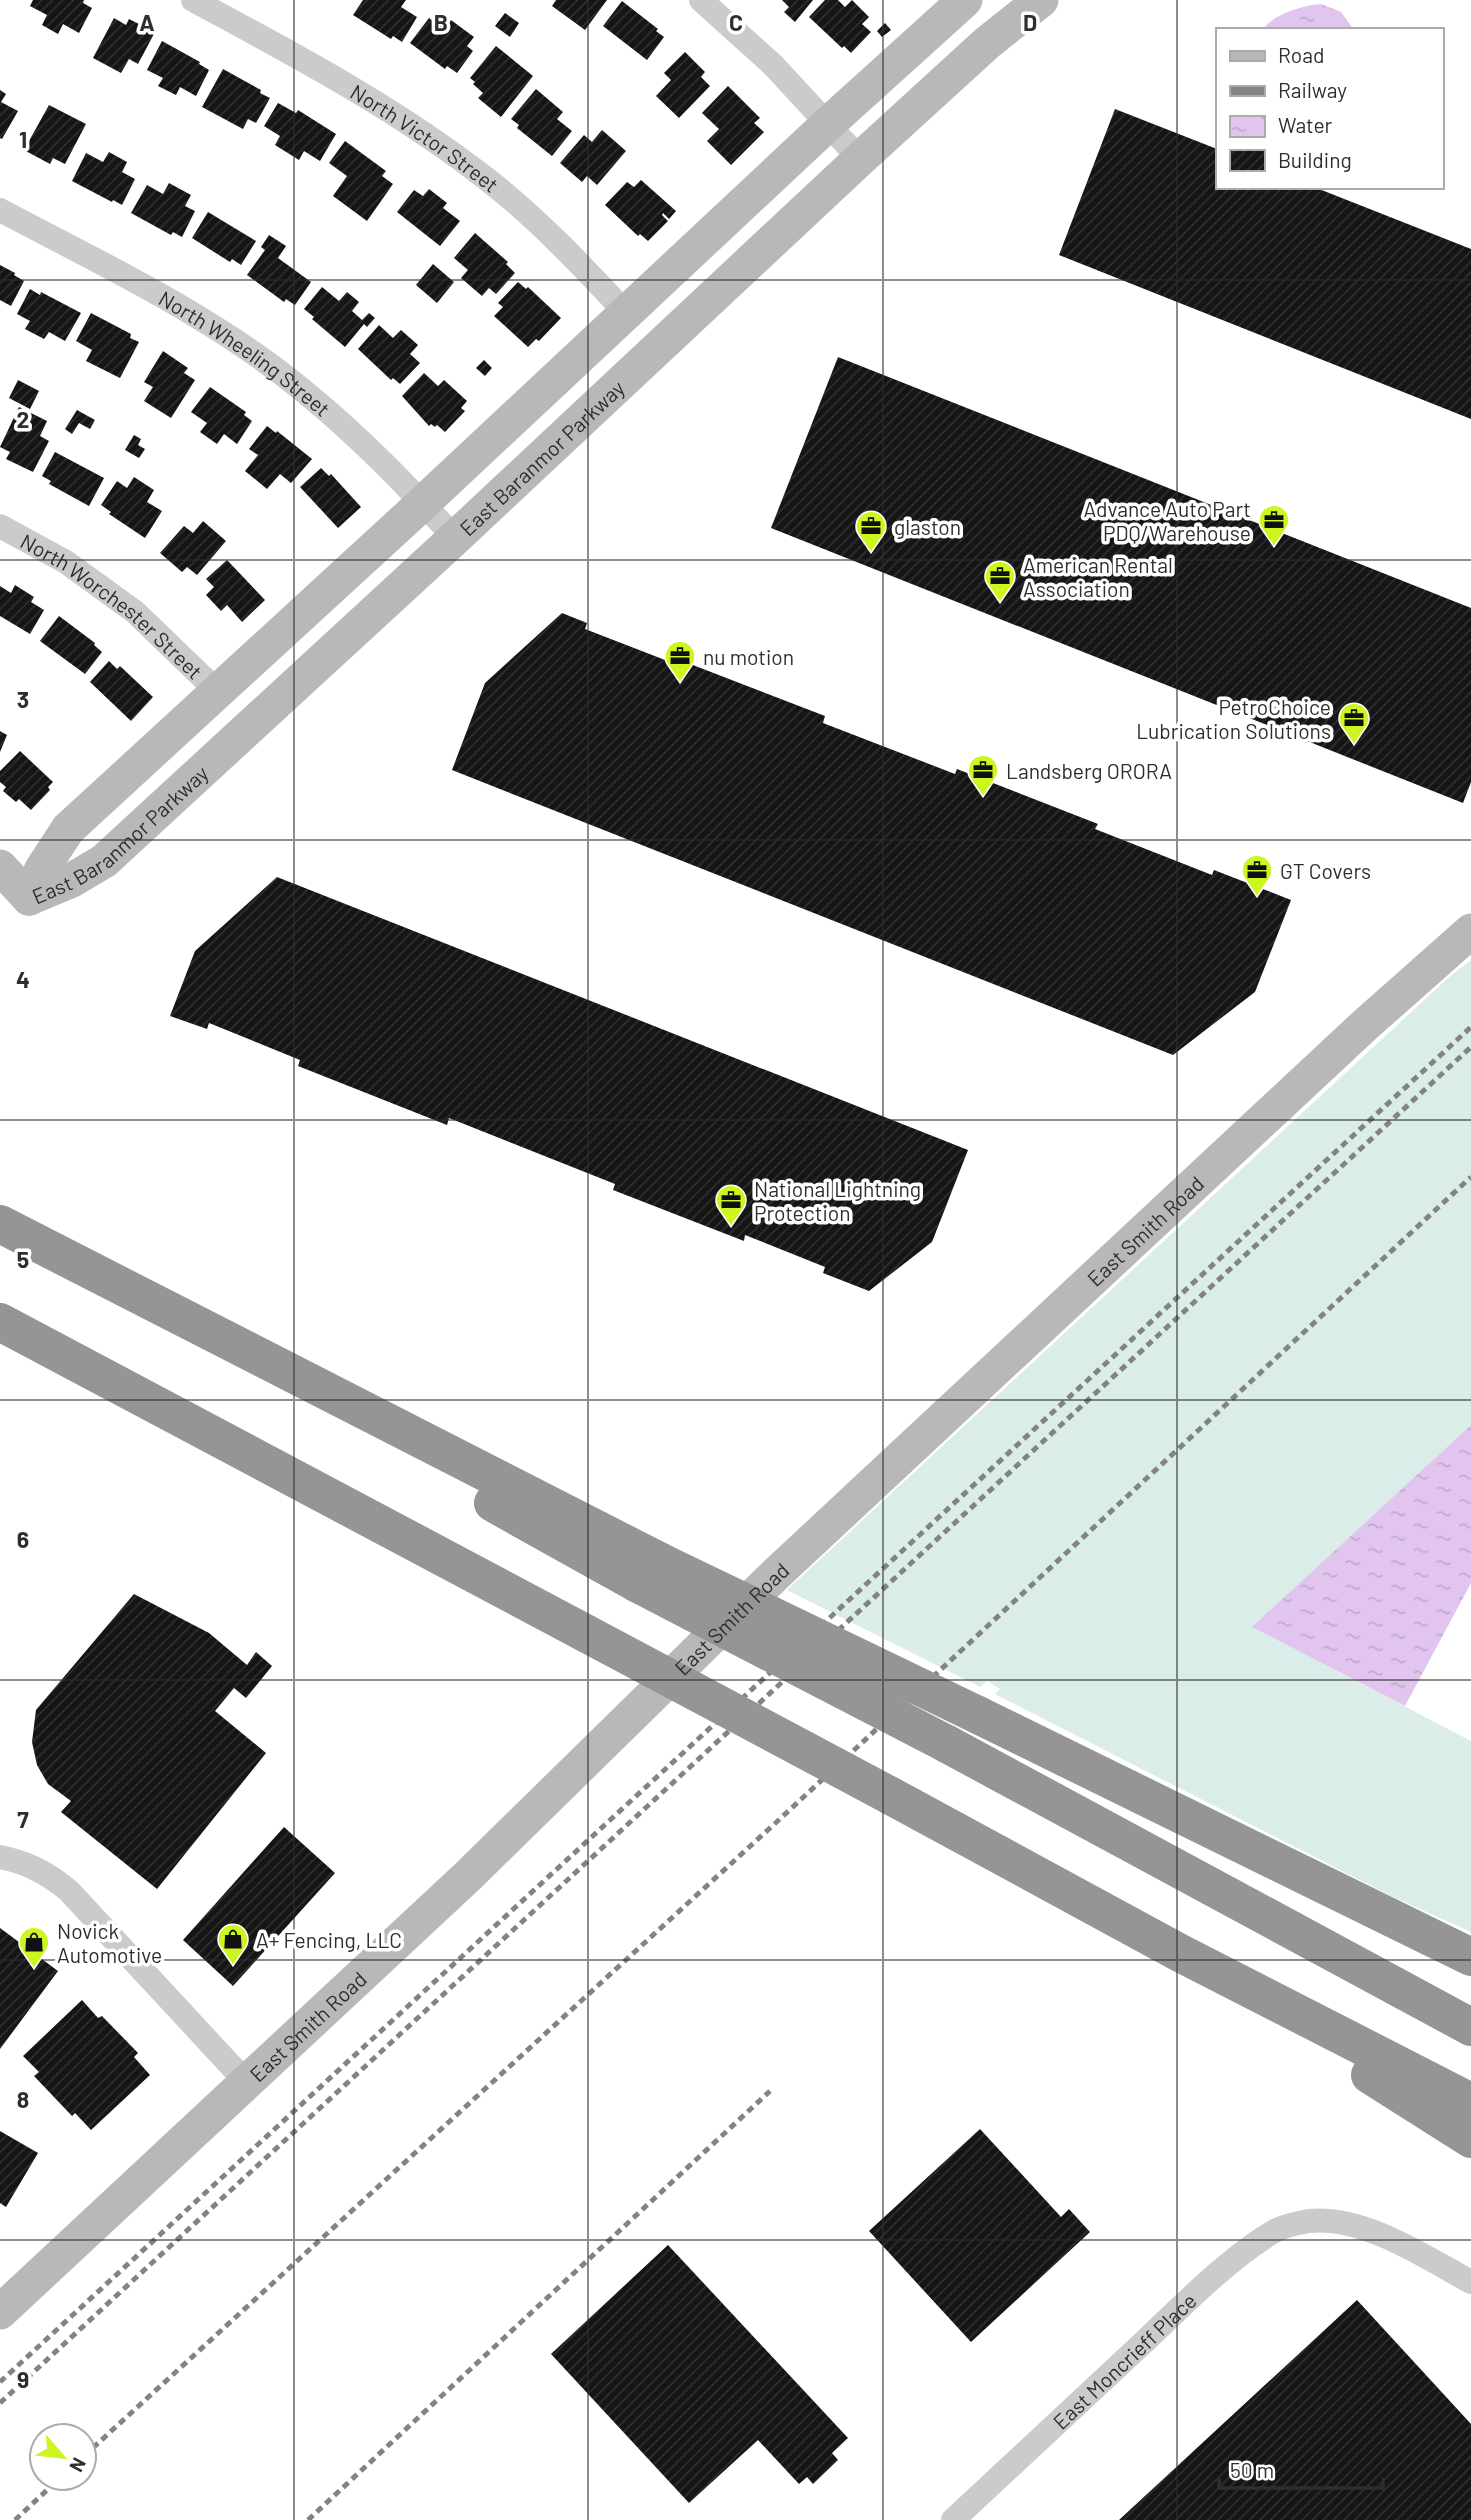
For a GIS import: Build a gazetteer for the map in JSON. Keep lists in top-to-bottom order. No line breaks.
{"streets":{"street":["North Victor Street","North Wheeling Street","East Baranmor Parkway","North Worchester Street","East Smith Road","East Moncrieff Place"]},"crossings":[["North Victor Street","East Baranmor Parkway"],["North Wheeling Street","East Baranmor Parkway"],["East Baranmor Parkway","North Worchester Street"]],"places":{"office":["Advance Auto Part PDQ/Warehouse","glaston","American Rental Association","nu motion","PetroChoice Lubrication Solutions","Landsberg ORORA","GT Covers","National Lightning Protection"],"shop":["A+ Fencing, LLC","Novick Automotive"]},"legend":["Road","Railway","Water","Building"],"scale_bar":"50 m","north":"bottom right","grid":{"columns":["A","B","C","D"],"rows":["1","2","3","4","5","6","7","8","9"]}}
